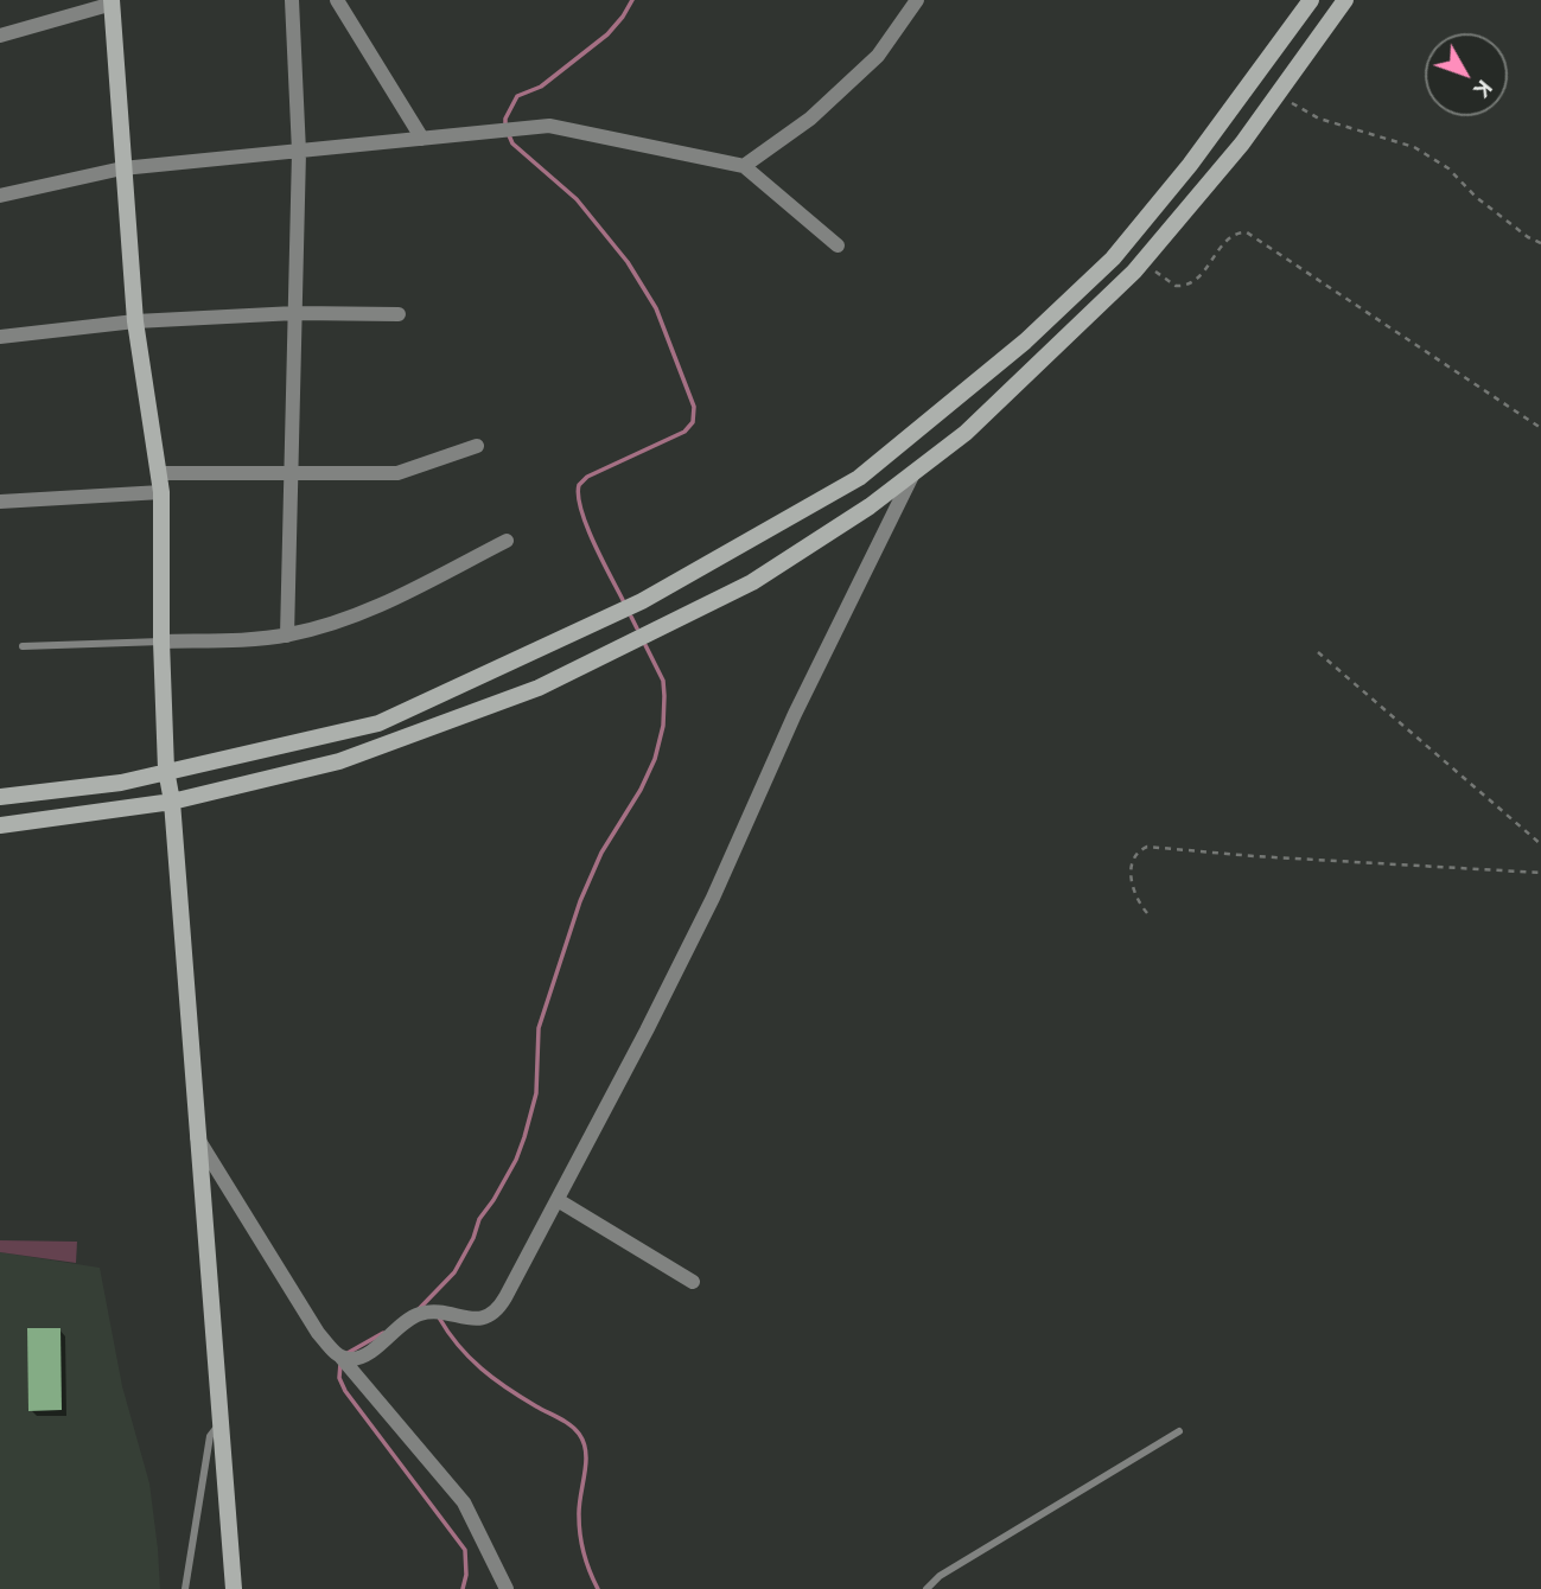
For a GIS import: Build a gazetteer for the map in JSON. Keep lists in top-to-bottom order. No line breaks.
{"north":"bottom right"}
